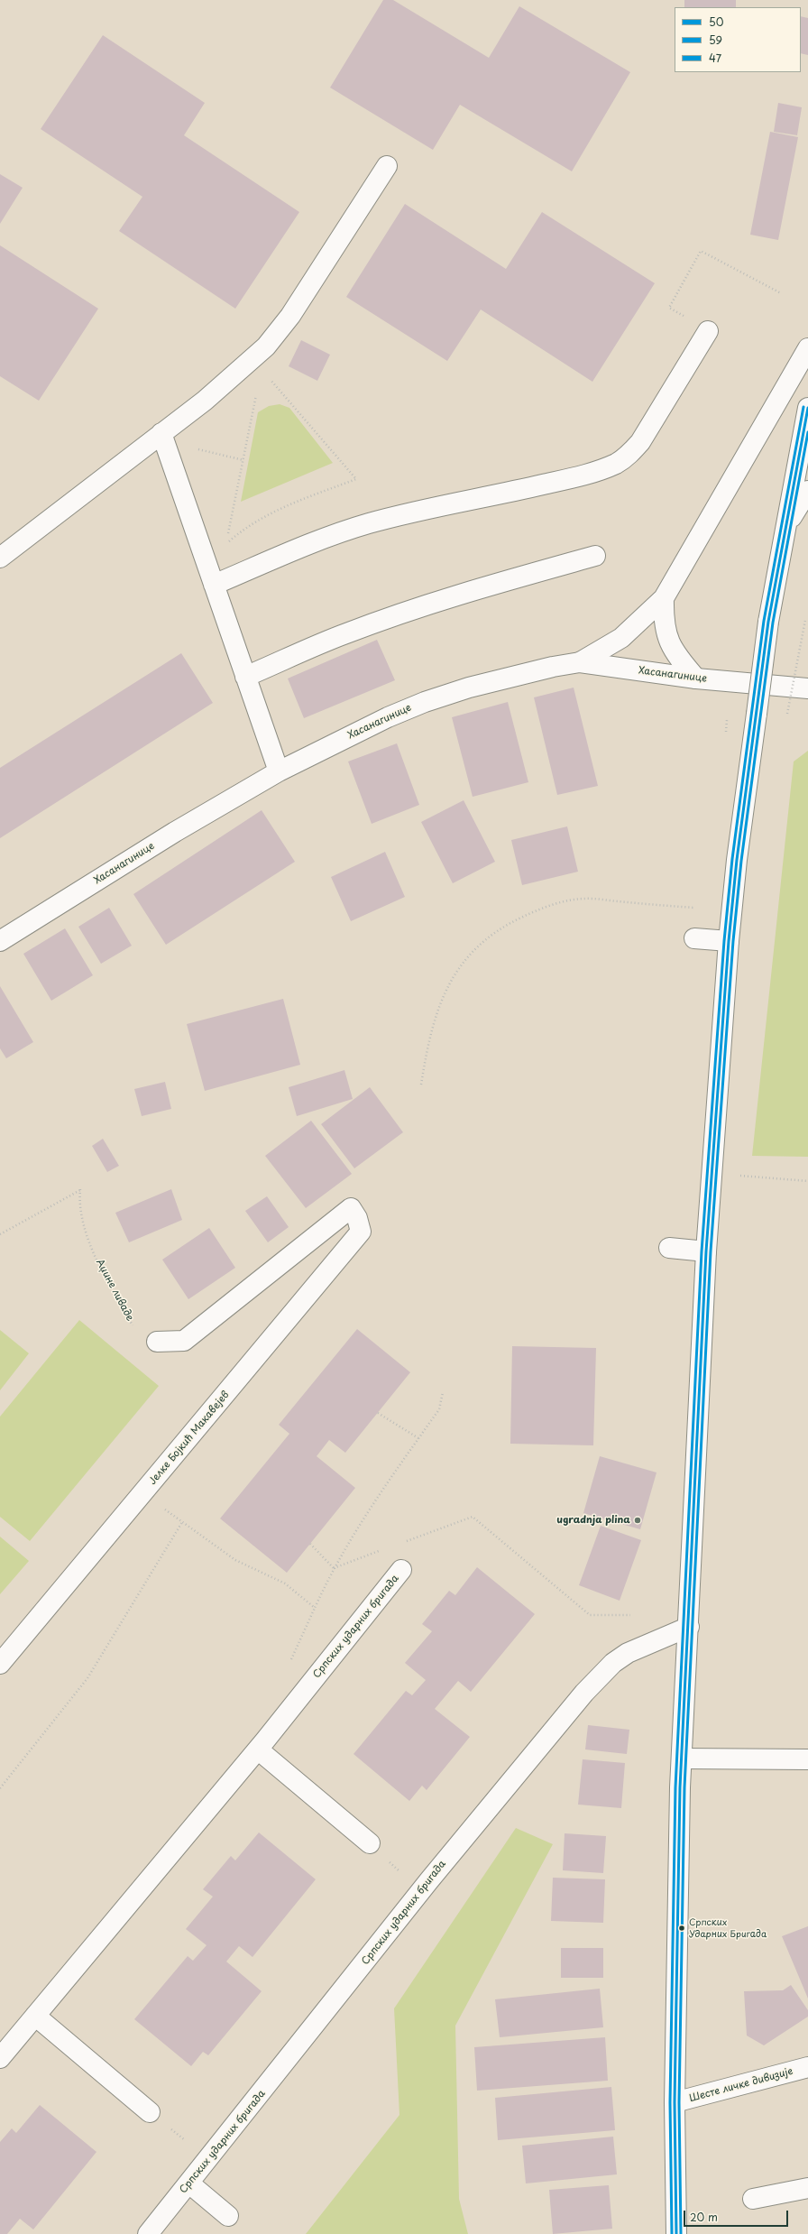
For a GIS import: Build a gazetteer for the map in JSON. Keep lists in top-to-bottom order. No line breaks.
{"streets":{"street":["Хасанагинице","Јелке Бојкић Макавејев","Српских ударних бригада","Шесте личке дивизије"],"path":["Аџине ливаде"]},"crossings":[["Аџине ливаде","Јелке Бојкић Макавејев"]],"places":["ugradnja plina","Српских Ударних Бригада"],"lines":["transit line 47","transit line 50","transit line 59"],"legend":["50","59","47"],"scale_bar":"20 m"}
